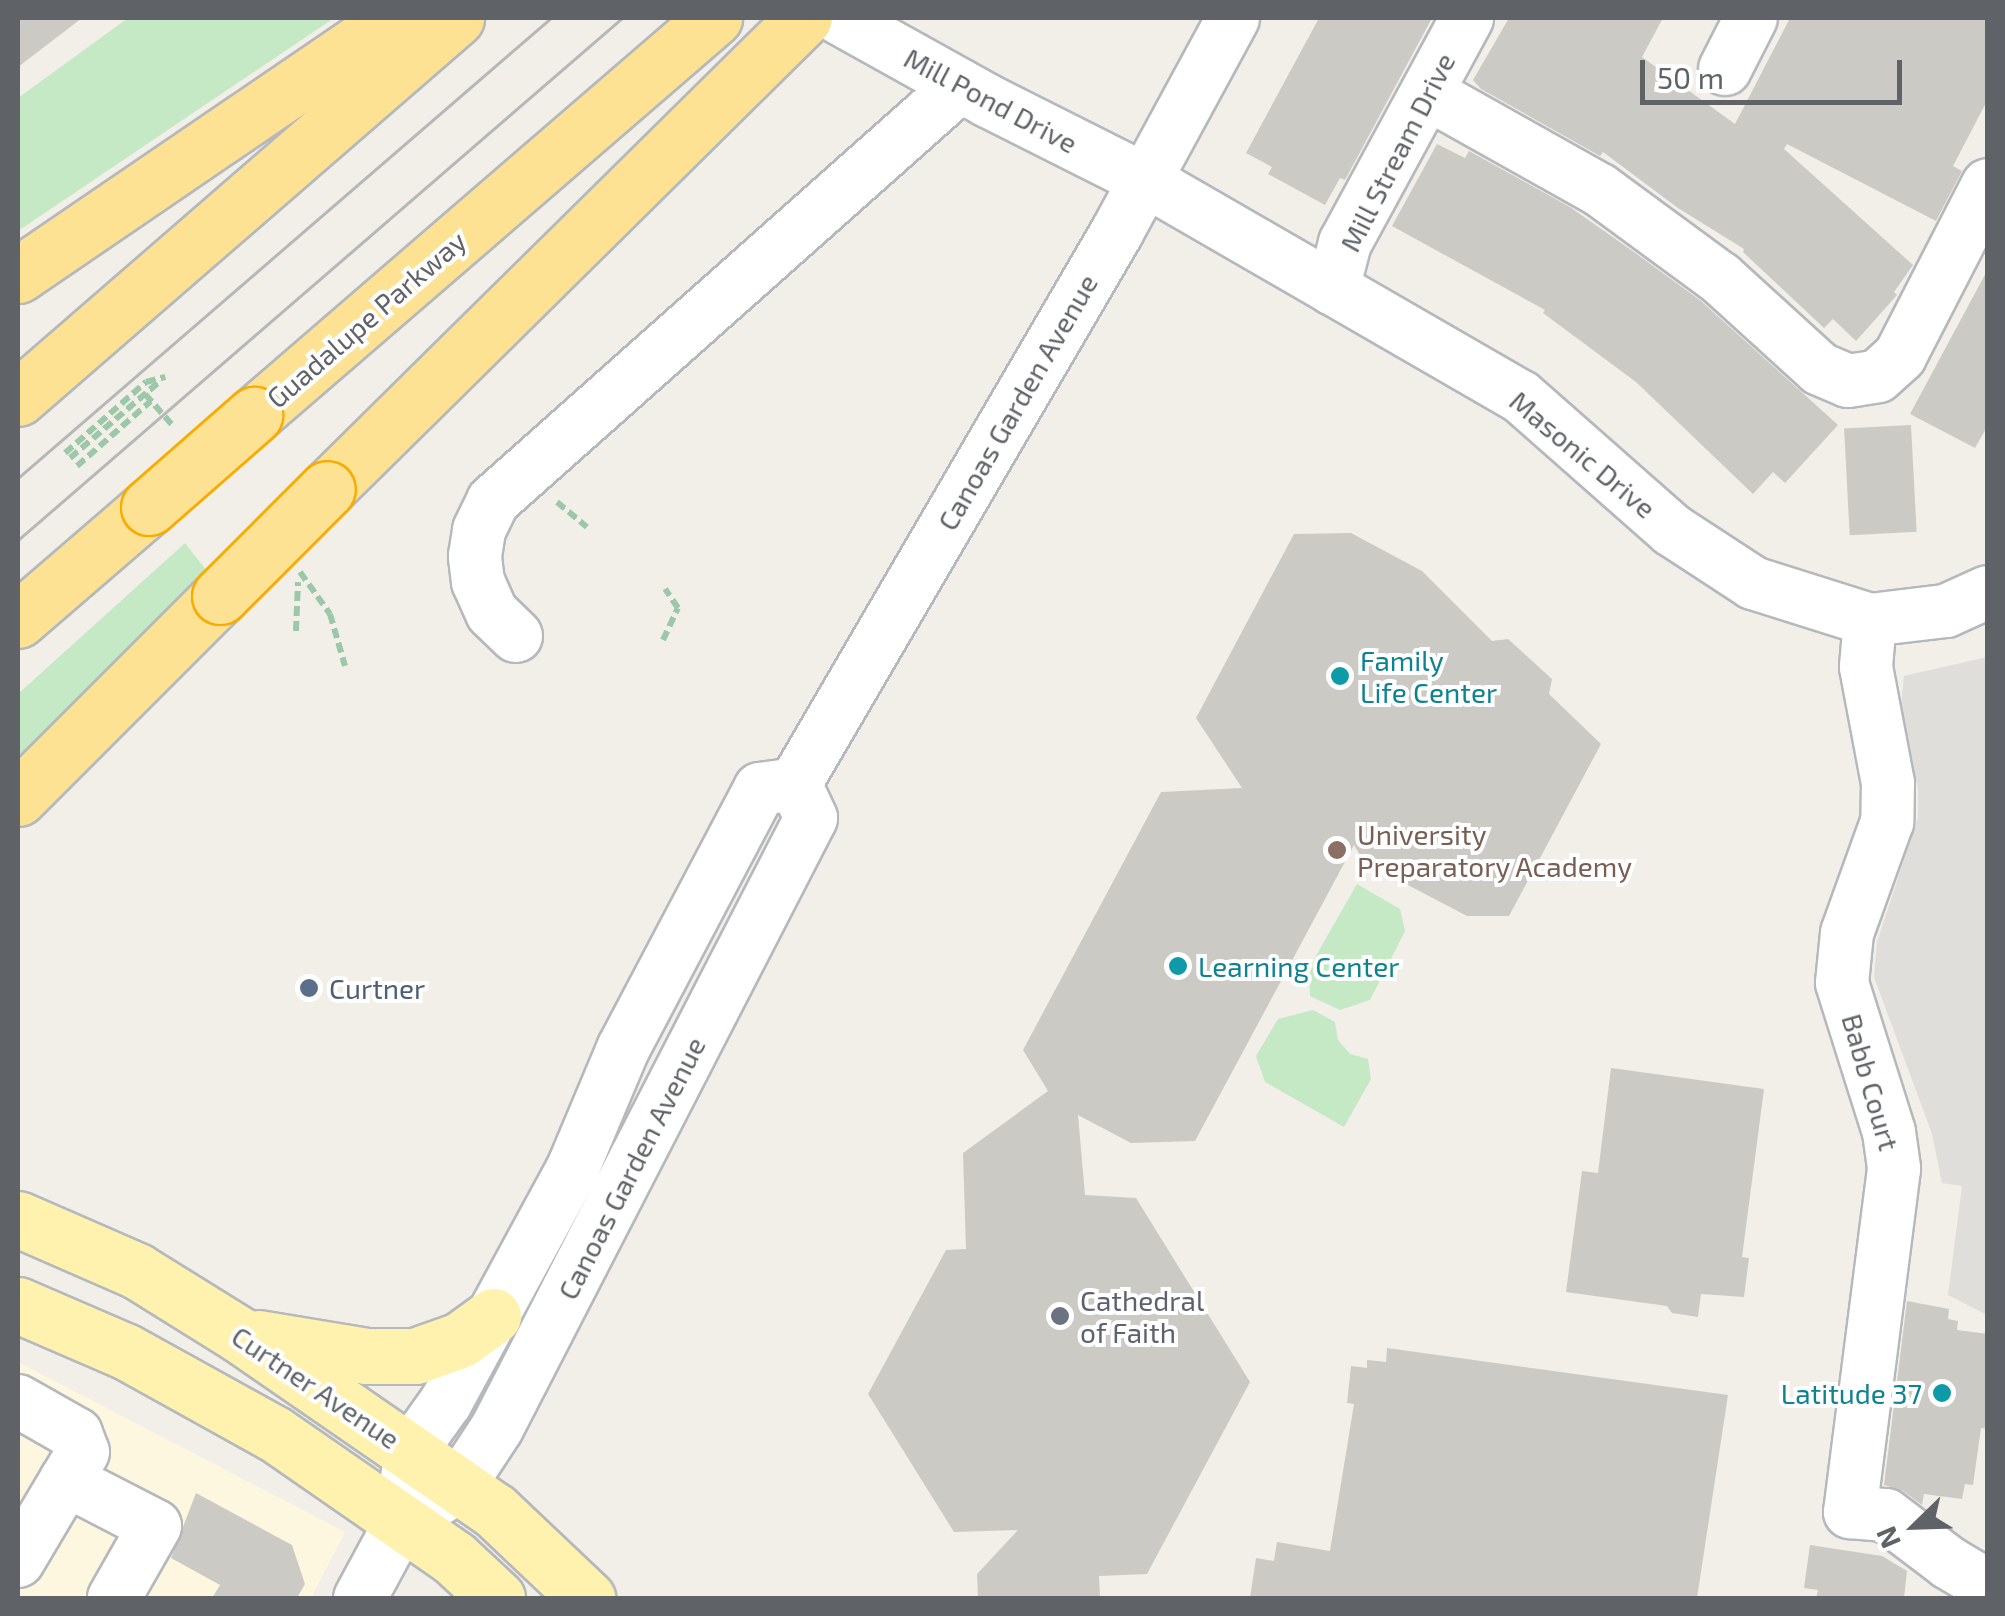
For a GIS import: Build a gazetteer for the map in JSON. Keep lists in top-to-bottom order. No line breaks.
{"streets":{"highway":["Guadalupe Parkway"],"main road":["Curtner Avenue"],"street":["Mill Pond Drive","Mill Stream Drive","Canoas Garden Avenue","Masonic Drive","Babb Court"]},"crossings":[["Mill Pond Drive","Canoas Garden Avenue"],["Mill Pond Drive","Masonic Drive"],["Mill Stream Drive","Masonic Drive"],["Canoas Garden Avenue","Masonic Drive"],["Canoas Garden Avenue","Curtner Avenue"],["Masonic Drive","Babb Court"]],"places":["Family Life Center","University Preparatory Academy","Learning Center","Curtner","Cathedral of Faith","Latitude 37"],"scale_bar":"50 m","north":"bottom left"}
